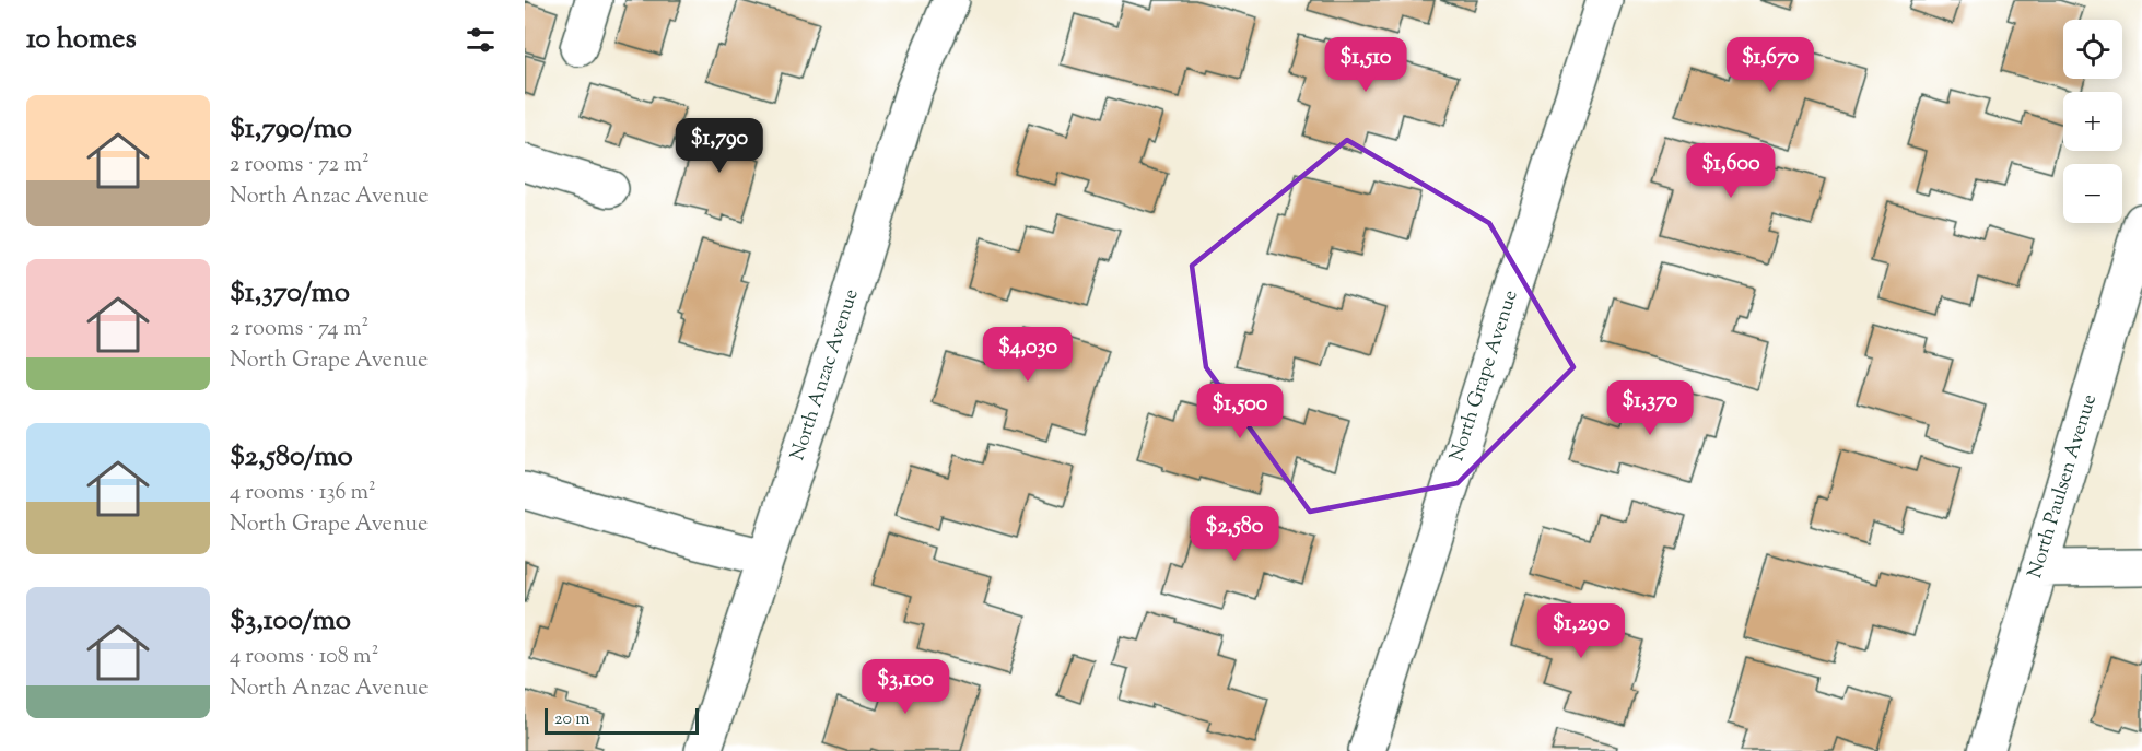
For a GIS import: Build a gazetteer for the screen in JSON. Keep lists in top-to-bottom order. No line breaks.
{"streets":{"street":["North Anzac Avenue","North Grape Avenue","North Paulsen Avenue"]},"scale_bar":"20 m","page":{"heading":"10 homes","map_buttons":["+","−"],"price":["$1,510","$1,670","$1,790","$1,600","$4,030","$1,370","$1,500","$2,580","$1,290","$3,100"],"list":[{"name":"$1,790/mo","note":"2 rooms · 72 m² · North Anzac Avenue"},{"name":"$1,370/mo","note":"2 rooms · 74 m² · North Grape Avenue"},{"name":"$2,580/mo","note":"4 rooms · 136 m² · North Grape Avenue"},{"name":"$3,100/mo","note":"4 rooms · 108 m² · North Anzac Avenue"}],"scale":"20 m"}}
